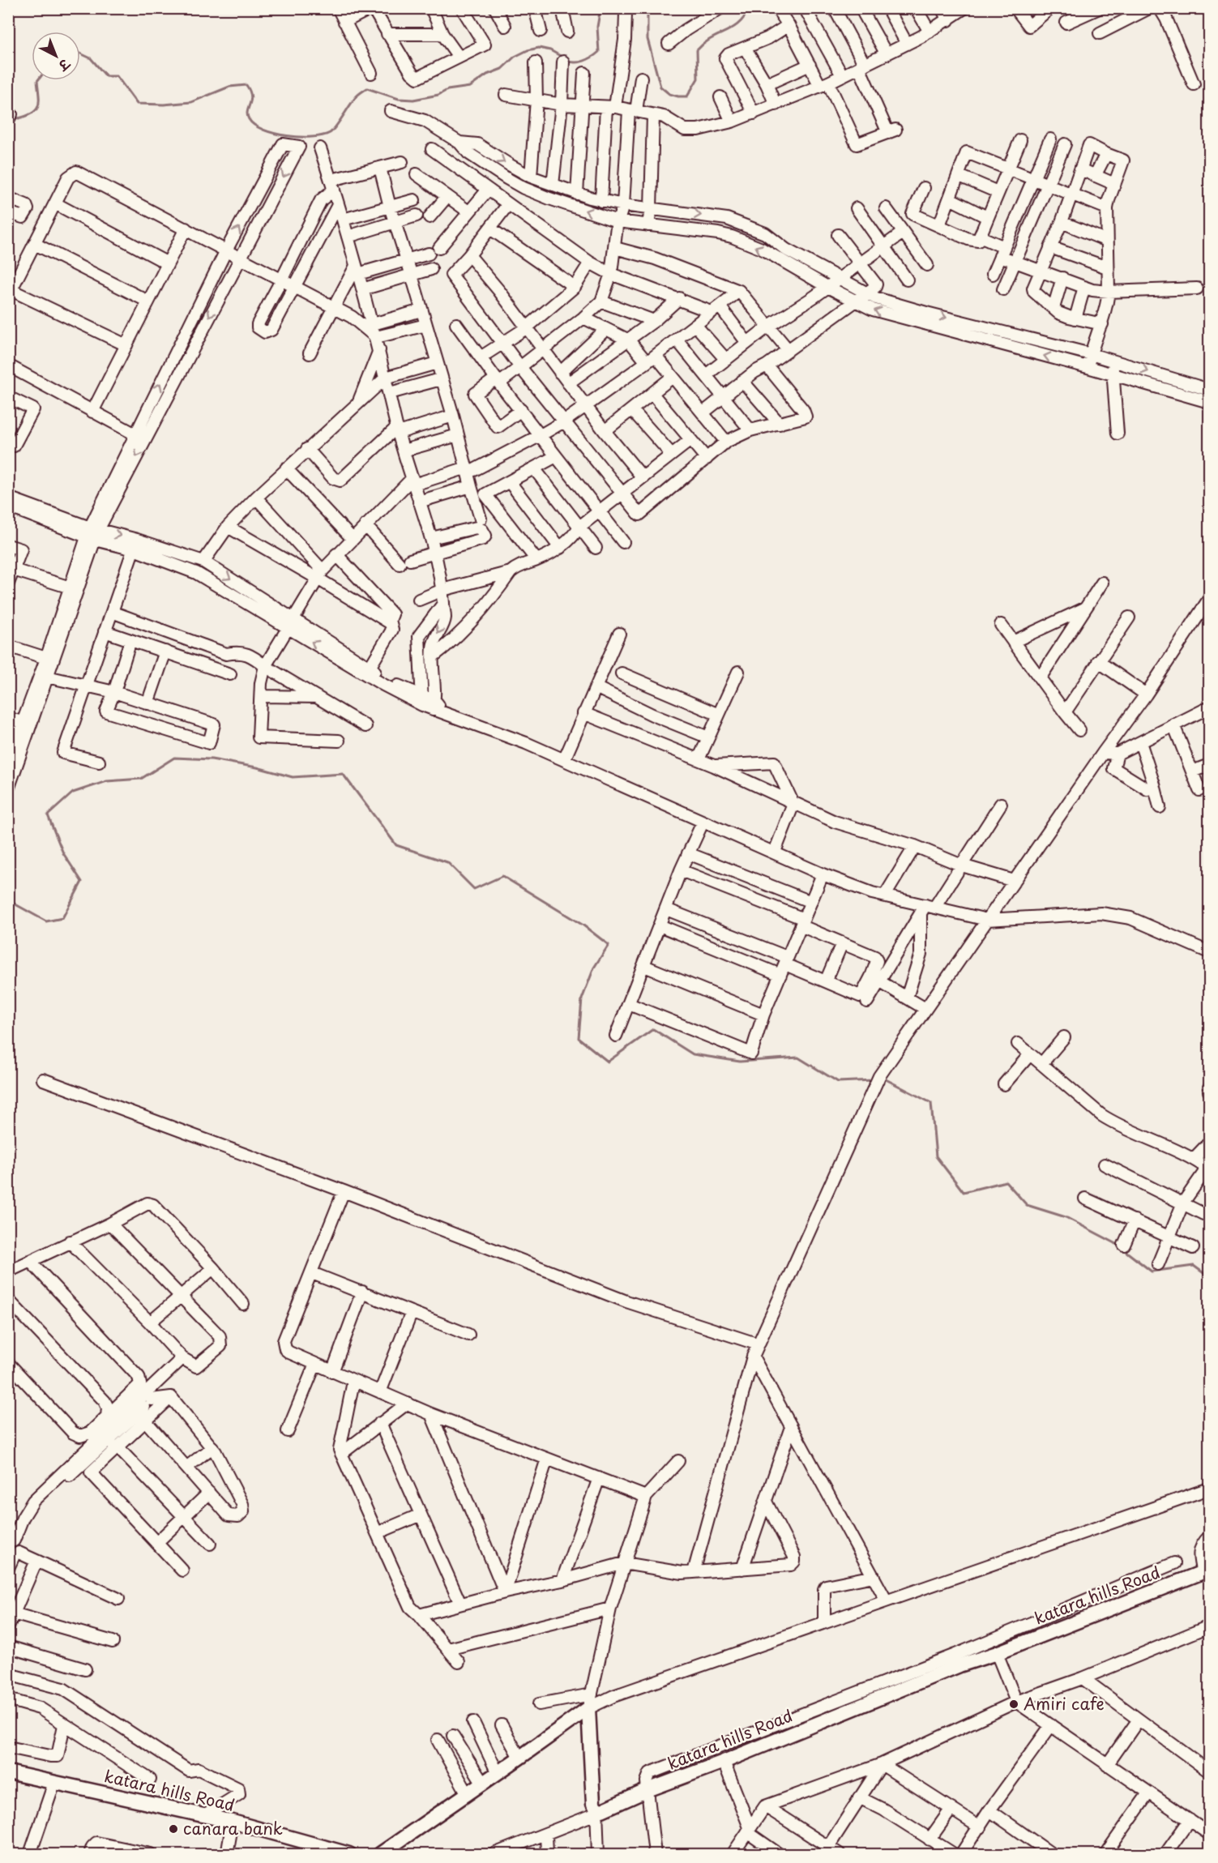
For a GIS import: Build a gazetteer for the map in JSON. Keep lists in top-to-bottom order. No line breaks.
{"streets":{"main road":["katara hills Road"]},"places":["Amiri cafe","canara bank"],"north":"bottom right"}
